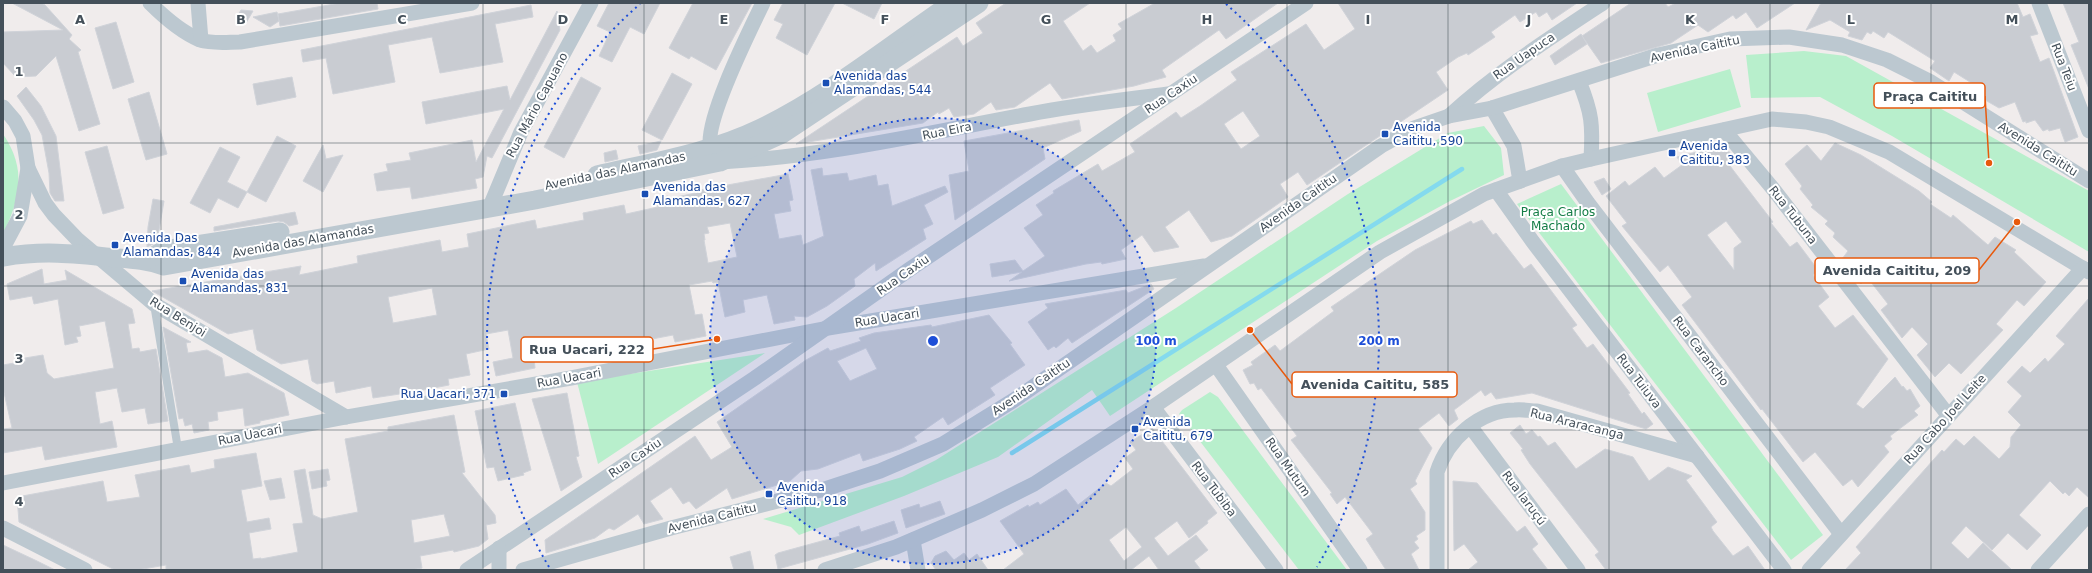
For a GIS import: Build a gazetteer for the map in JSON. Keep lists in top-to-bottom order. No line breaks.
{"streets":{"street":["Avenida Caititu","Rua Uapuca","Rua Teiu","Rua Caxiu","Rua Mário Capuano","Rua Eira","Avenida das Alamandas","Rua Tubuna","Rua Benjoi","Rua Uacari","Rua Carancho","Rua Tuiuva","Rua Cabo Joel Leite","Rua Araracanga","Rua Mutum","Rua Tubiba","Rua Iaruçú"]},"crossings":[["Avenida Caititu","Rua Uapuca"],["Avenida Caititu","Rua Uacari"],["Rua Caxiu","Rua Eira"],["Rua Caxiu","Rua Uacari"],["Rua Mário Capuano","Avenida das Alamandas"],["Rua Eira","Avenida das Alamandas"],["Avenida das Alamandas","Rua Benjoi"],["Rua Tubuna","Rua Cabo Joel Leite"],["Rua Benjoi","Rua Uacari"],["Rua Carancho","Rua Cabo Joel Leite"],["Rua Tuiuva","Rua Araracanga"],["Rua Araracanga","Rua Iaruçú"]],"parks":["Praça Carlos Machado"],"places":{"transit":["Avenida das Alamandas, 544","Avenida Caititu, 590","Avenida Caititu, 383","Avenida das Alamandas, 627","Avenida Das Alamandas, 844","Avenida das Alamandas, 831","Rua Uacari, 371","Avenida Caititu, 679","Avenida Caititu, 918"],"other":["Praça Caititu","Avenida Caititu, 209","Avenida Caititu, 585","Rua Uacari, 222"]},"grid":{"columns":["A","B","C","D","E","F","G","H","I","J","K","L","M"],"rows":["1","2","3","4"]},"rings":["100 m","200 m"]}
